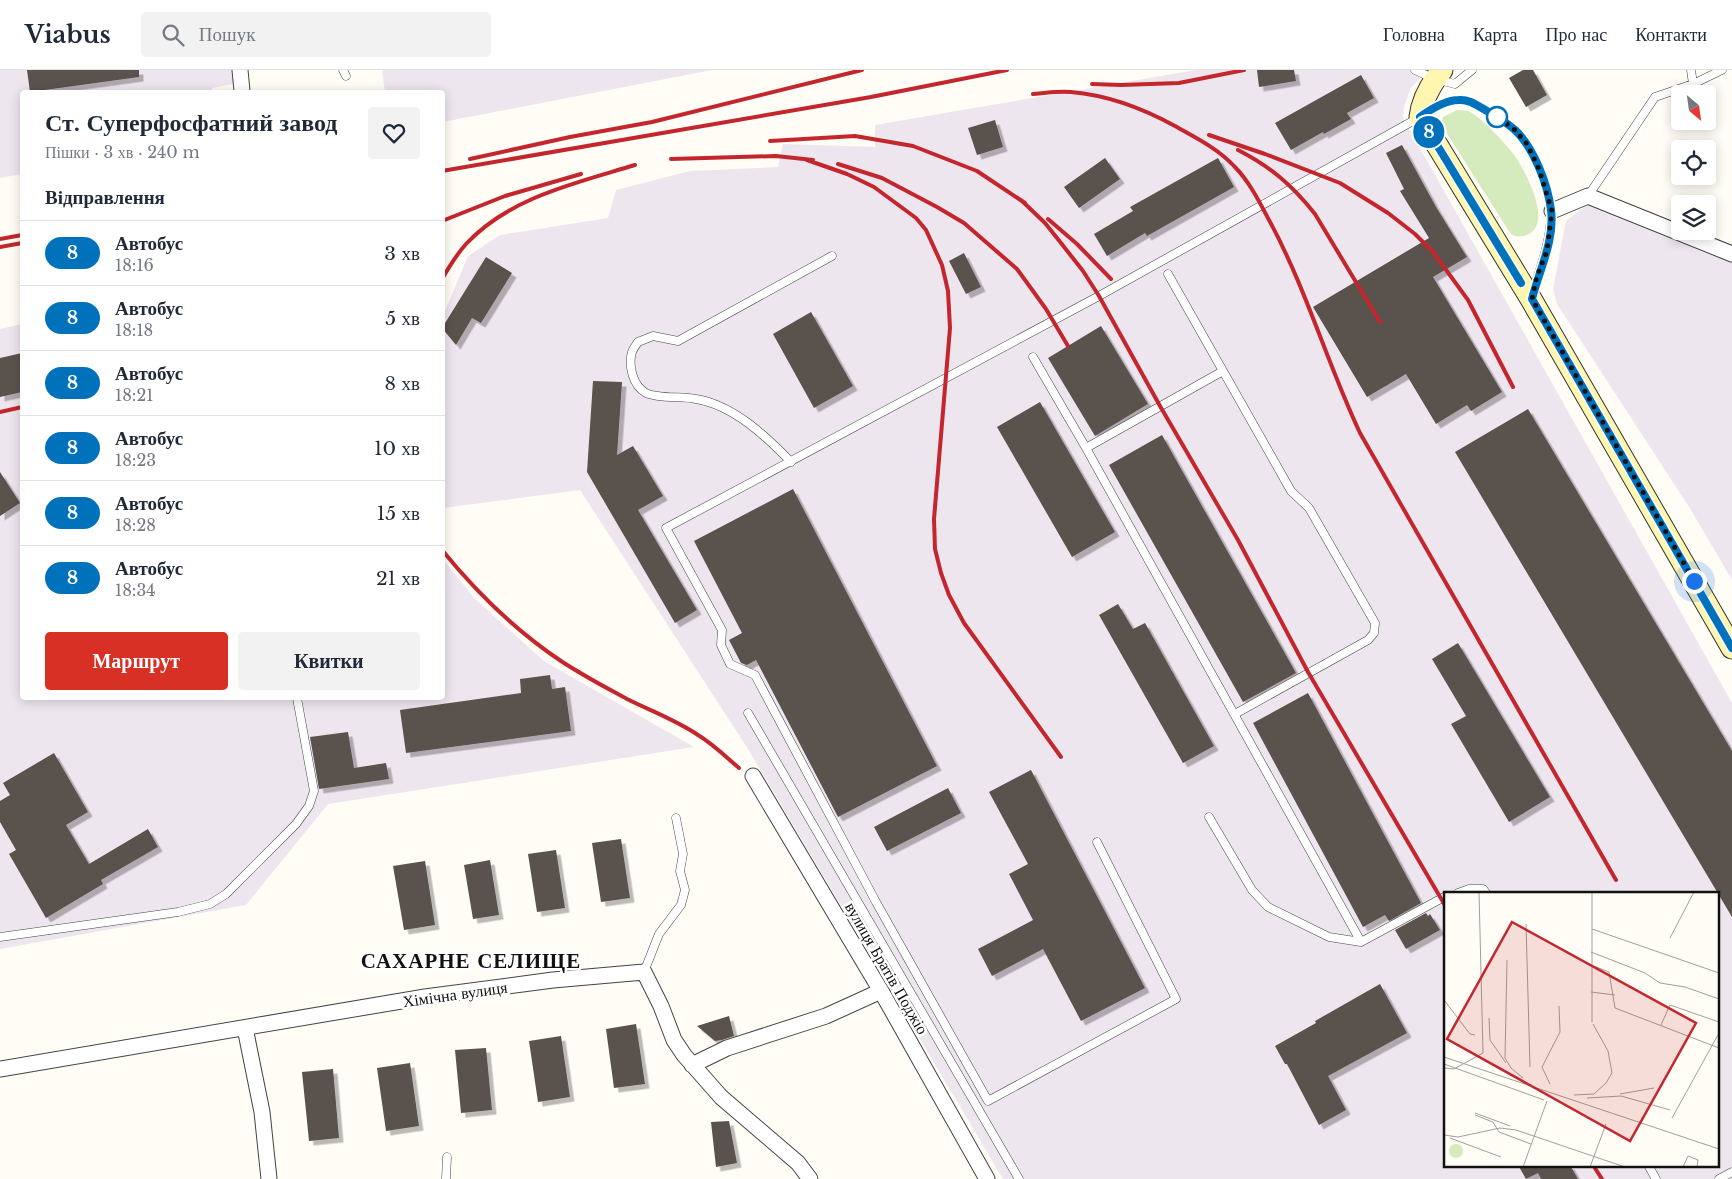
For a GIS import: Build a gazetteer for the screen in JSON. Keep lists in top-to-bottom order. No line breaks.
{"streets":{"street":["вулиця Братів Поджіо","Хімічна вулиця"]},"districts":["САХАРНЕ СЕЛИЩЕ"],"lines":["bus line 8"],"north":"bottom right","page":{"header":"Viabus","search":"Пошук","nav":["Головна","Карта","Про нас","Контакти"],"on_map":"8","heading":[["Ст. Суперфосфатний завод","Пішки · 3 хв · 240 m"],"Відправлення"],"list":[{"mark":"8","name":"Автобус","note":"18:16","value":"3 хв"},{"mark":"8","name":"Автобус","note":"18:18","value":"5 хв"},{"mark":"8","name":"Автобус","note":"18:21","value":"8 хв"},{"mark":"8","name":"Автобус","note":"18:23","value":"10 хв"},{"mark":"8","name":"Автобус","note":"18:28","value":"15 хв"},{"mark":"8","name":"Автобус","note":"18:34","value":"21 хв"}],"buttons":["Маршрут","Квитки"]}}
